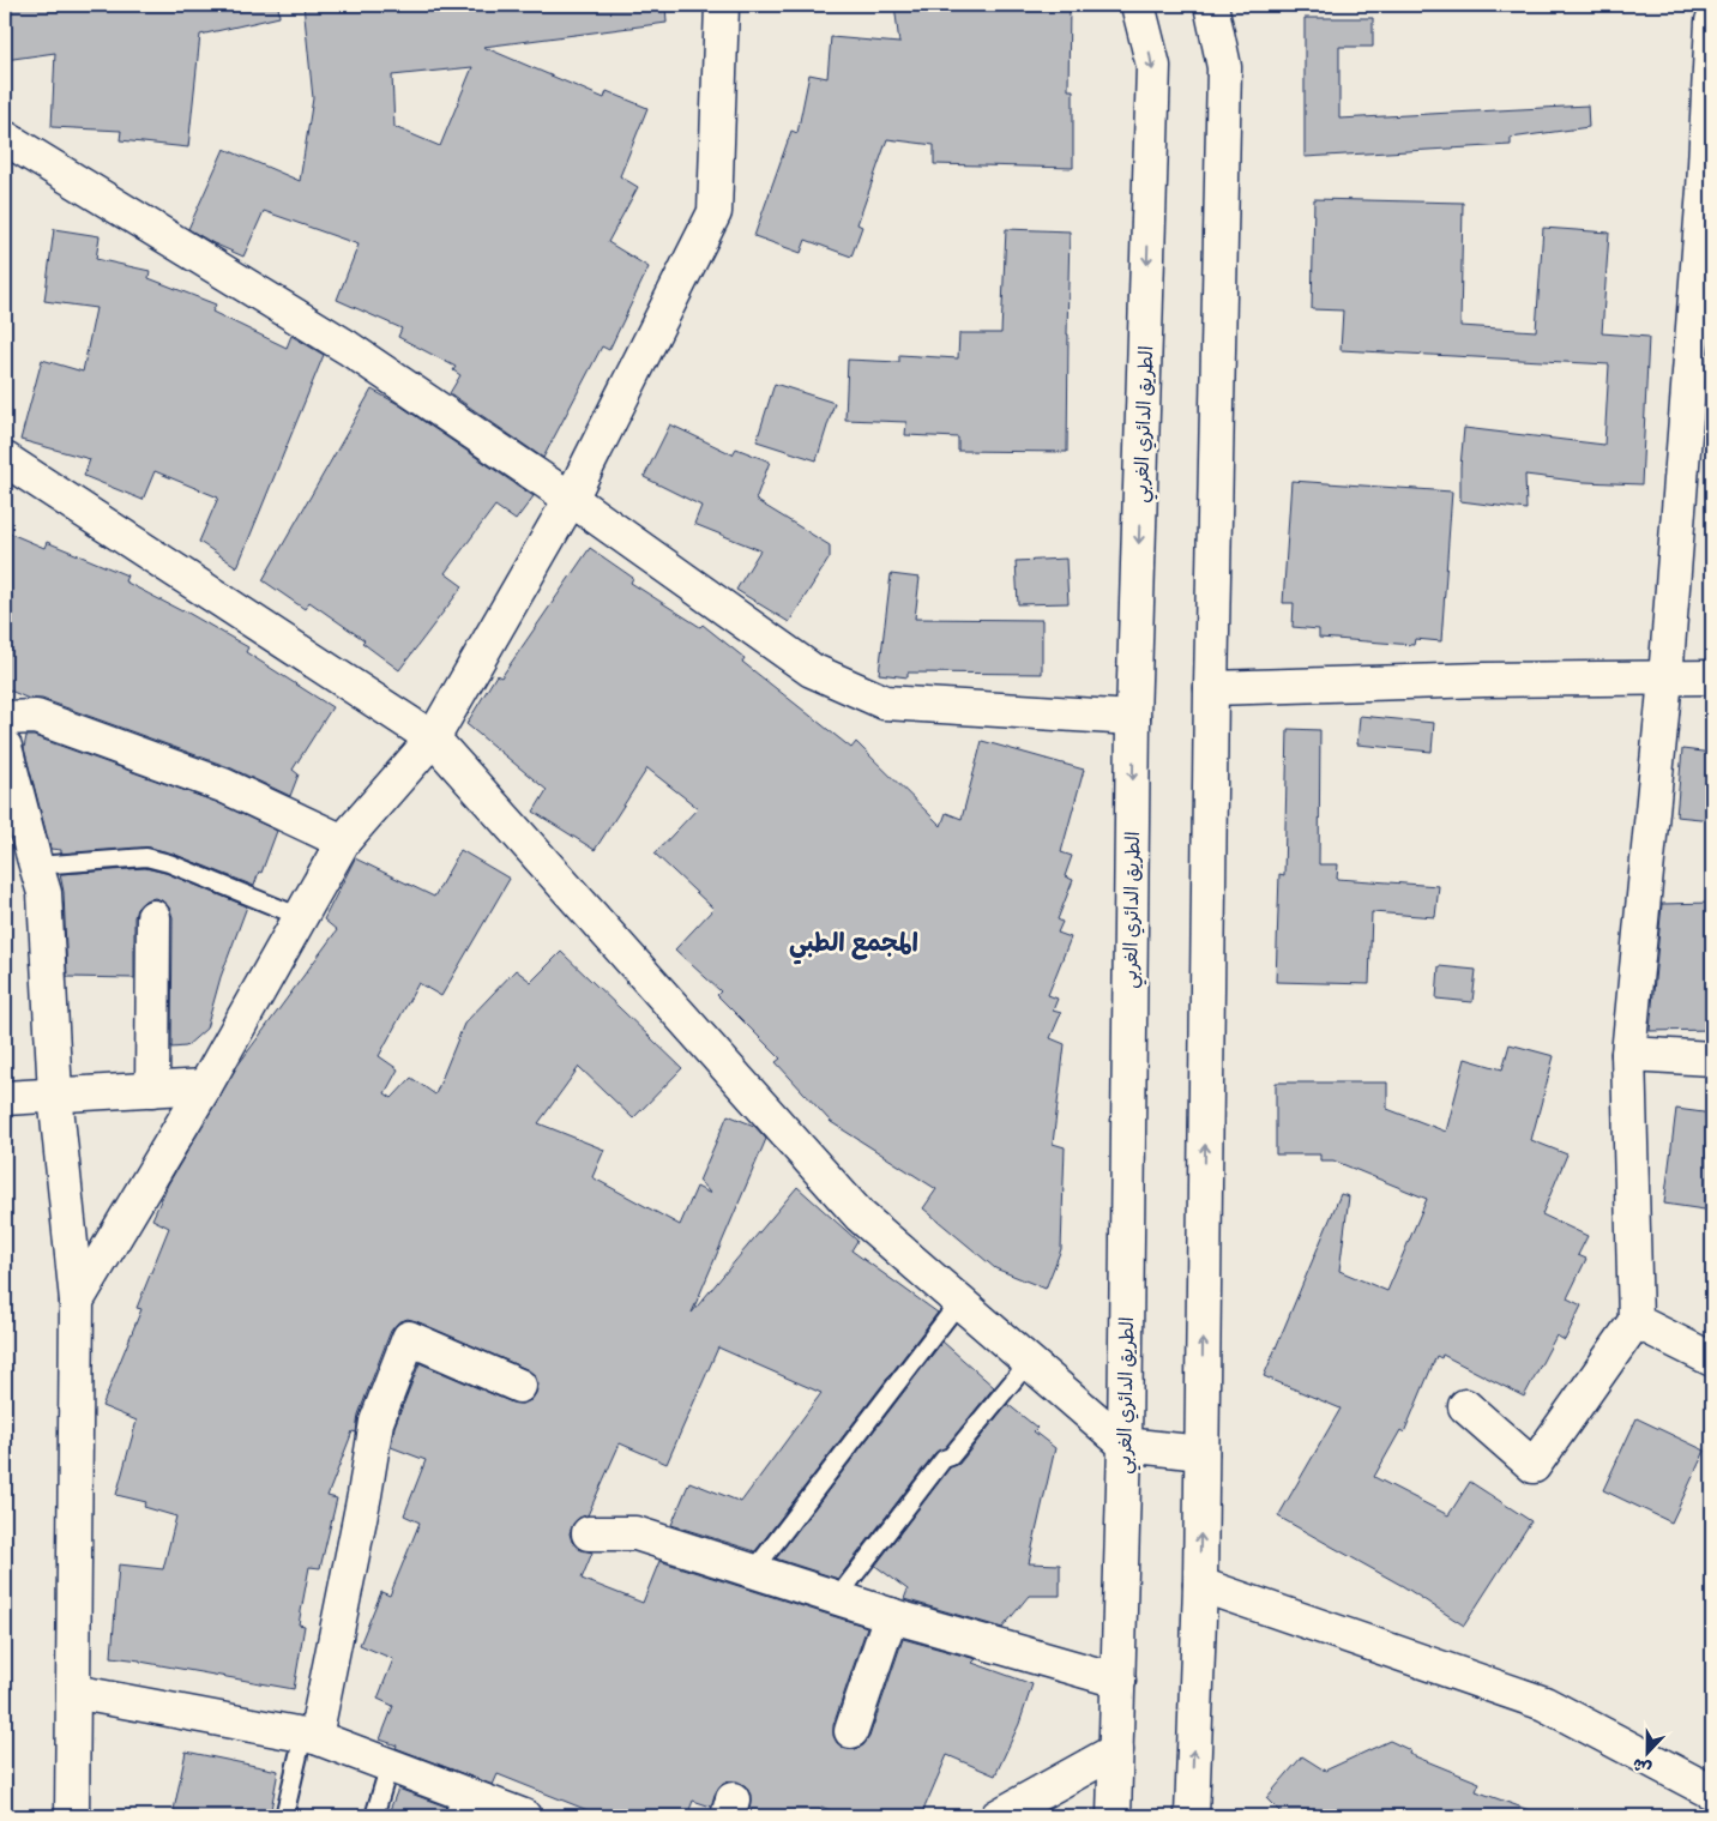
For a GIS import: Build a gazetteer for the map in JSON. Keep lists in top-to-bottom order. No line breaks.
{"streets":{"street":["الطريق الدائري الغربي"]},"districts":["المجمع الطبي"],"north":"bottom"}
